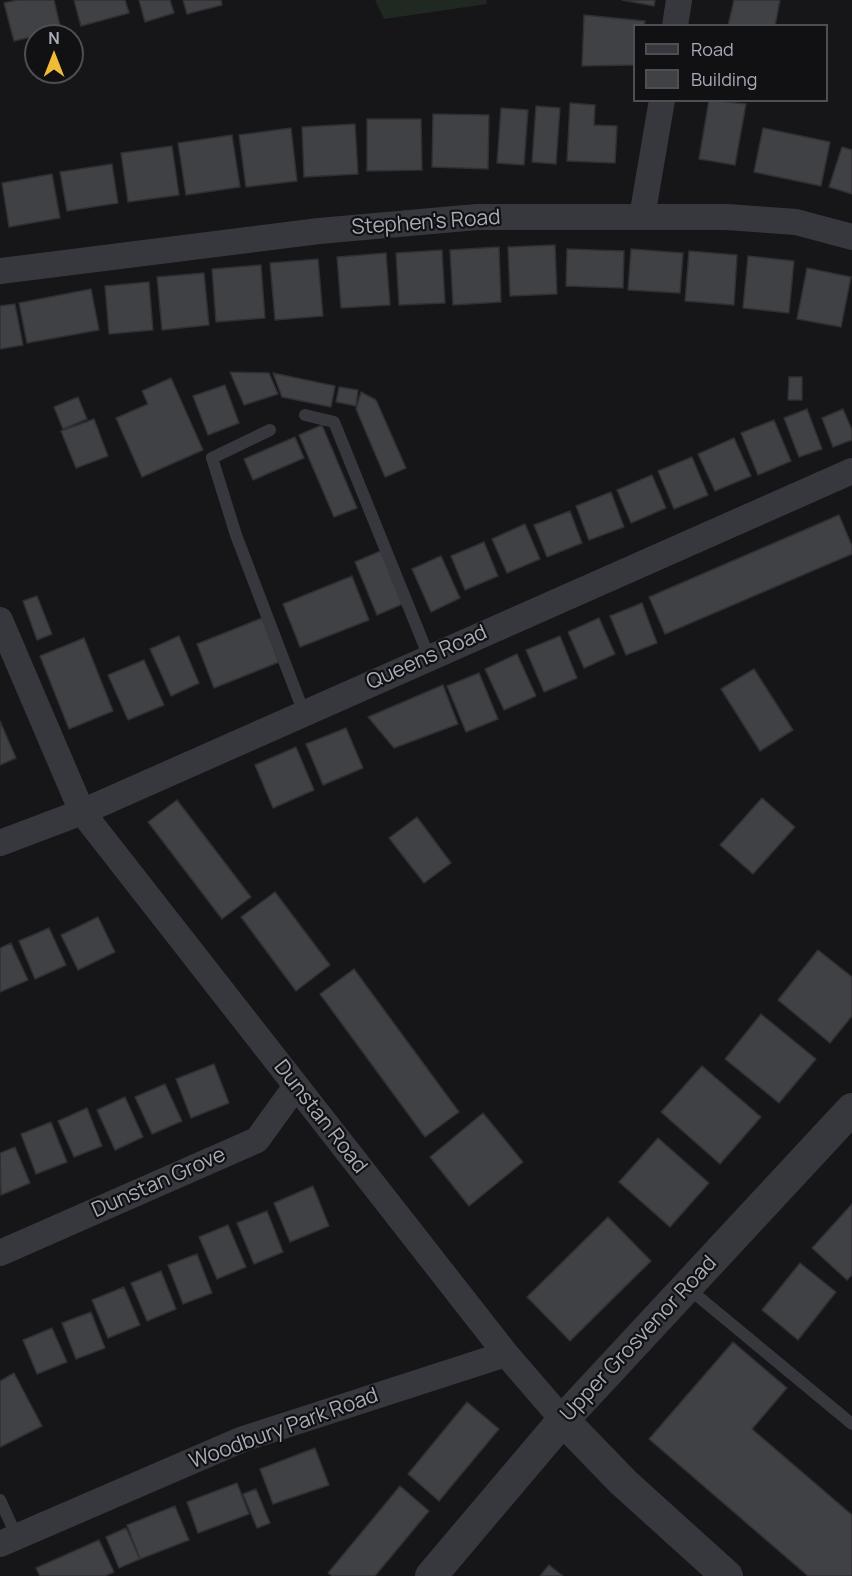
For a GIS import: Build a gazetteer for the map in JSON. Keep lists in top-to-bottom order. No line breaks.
{"streets":{"street":["Stephen's Road","Queens Road","Dunstan Road","Dunstan Grove","Upper Grosvenor Road","Woodbury Park Road"]},"crossings":[["Queens Road","Dunstan Road"],["Dunstan Road","Dunstan Grove"],["Dunstan Road","Upper Grosvenor Road"],["Dunstan Road","Woodbury Park Road"]],"legend":["Road","Building"],"north":"top"}
